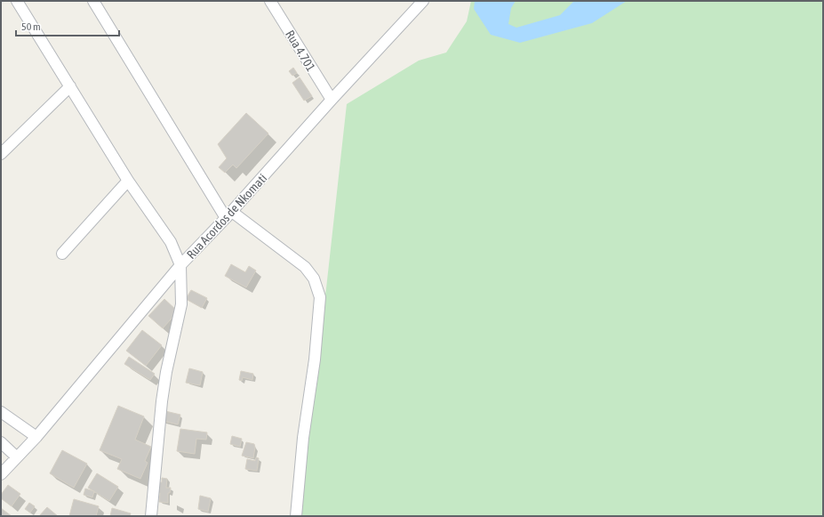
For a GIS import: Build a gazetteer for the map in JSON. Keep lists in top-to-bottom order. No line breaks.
{"streets":{"street":["Rua 4.701","Rua Acordos de Nkomati"]},"crossings":[["Rua 4.701","Rua Acordos de Nkomati"]],"scale_bar":"50 m"}
